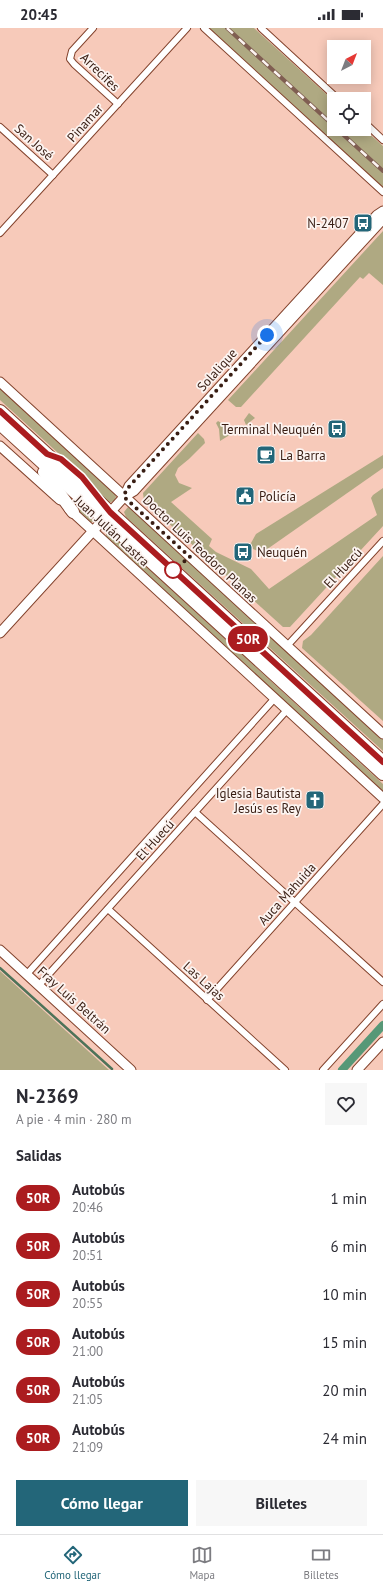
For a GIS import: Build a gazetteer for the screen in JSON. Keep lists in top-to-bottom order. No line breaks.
{"streets":{"street":["Arrecifes","Pinamar","San José","Solalique","Juan Julián Lastra","Doctor Luis Teodoro Planas","El Huecú","Auca Mahuida","Las Lajas","Fray Luis Beltrán"]},"crossings":[["Arrecifes","Pinamar"],["Pinamar","San José"],["Solalique","Juan Julián Lastra"],["Solalique","Doctor Luis Teodoro Planas"],["Juan Julián Lastra","El Huecú"],["Doctor Luis Teodoro Planas","El Huecú"],["El Huecú","Las Lajas"],["El Huecú","Fray Luis Beltrán"],["Auca Mahuida","Las Lajas"]],"places":{"bus stop":["N-2407","Terminal Neuquén","Neuquén"],"cafe":["La Barra"],"public building":["Policía"],"church":["Iglesia Bautista Jesús es Rey"]},"lines":["bus line 50R"],"north":"top right","page":{"status":"20:45","on_map":"50R","heading":[["N-2369","A pie · 4 min · 280 m"],"Salidas"],"list":[{"mark":"50R","name":"Autobús","note":"20:46","value":"1 min"},{"mark":"50R","name":"Autobús","note":"20:51","value":"6 min"},{"mark":"50R","name":"Autobús","note":"20:55","value":"10 min"},{"mark":"50R","name":"Autobús","note":"21:00","value":"15 min"},{"mark":"50R","name":"Autobús","note":"21:05","value":"20 min"},{"mark":"50R","name":"Autobús","note":"21:09","value":"24 min"}],"buttons":["Cómo llegar","Billetes"],"tabs":["Cómo llegar","Mapa","Billetes"]}}
